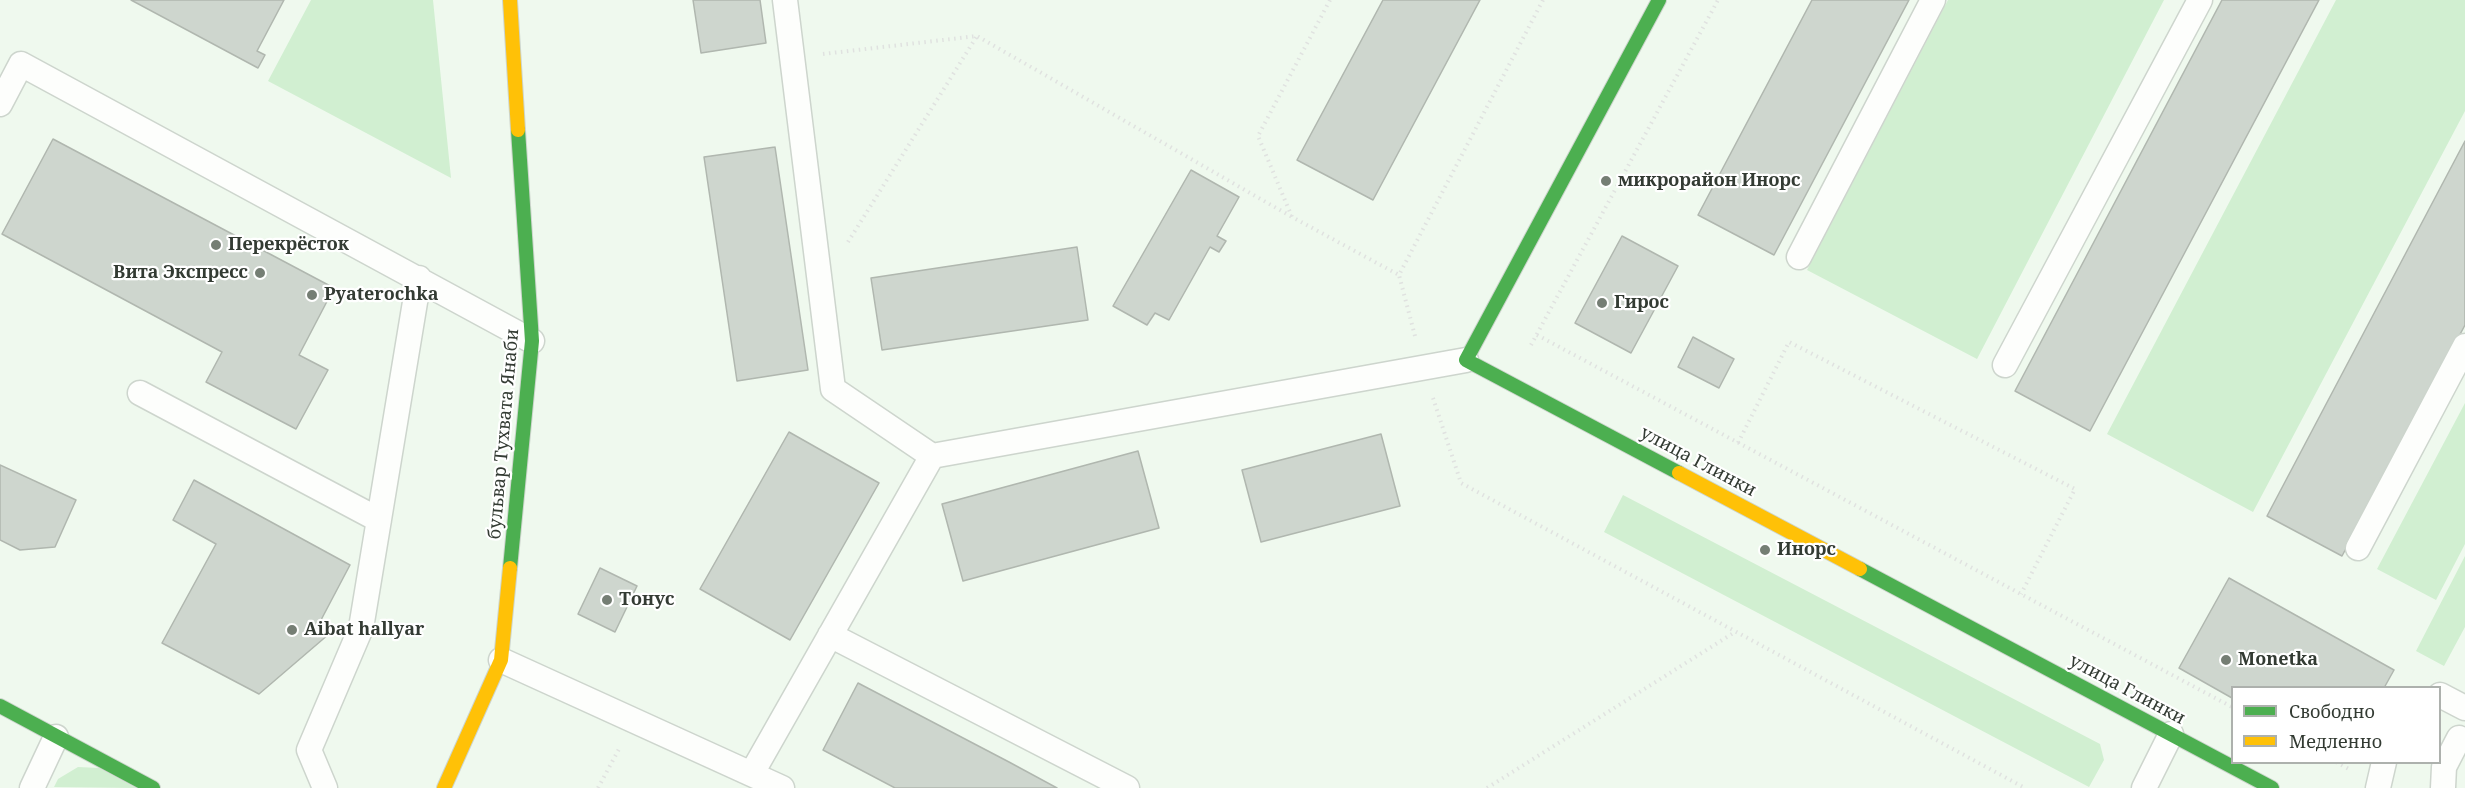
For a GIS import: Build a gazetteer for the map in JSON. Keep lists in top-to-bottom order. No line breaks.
{"streets":{"street":["бульвар Тухвата Янаби","улица Глинки"]},"places":["микрорайон Инорс","Перекрёсток","Вита Экспресс","Pyaterochka","Гирос","Инорс","Тонус","Aibat hallyar","Monetka"],"legend":["Свободно","Медленно"]}
